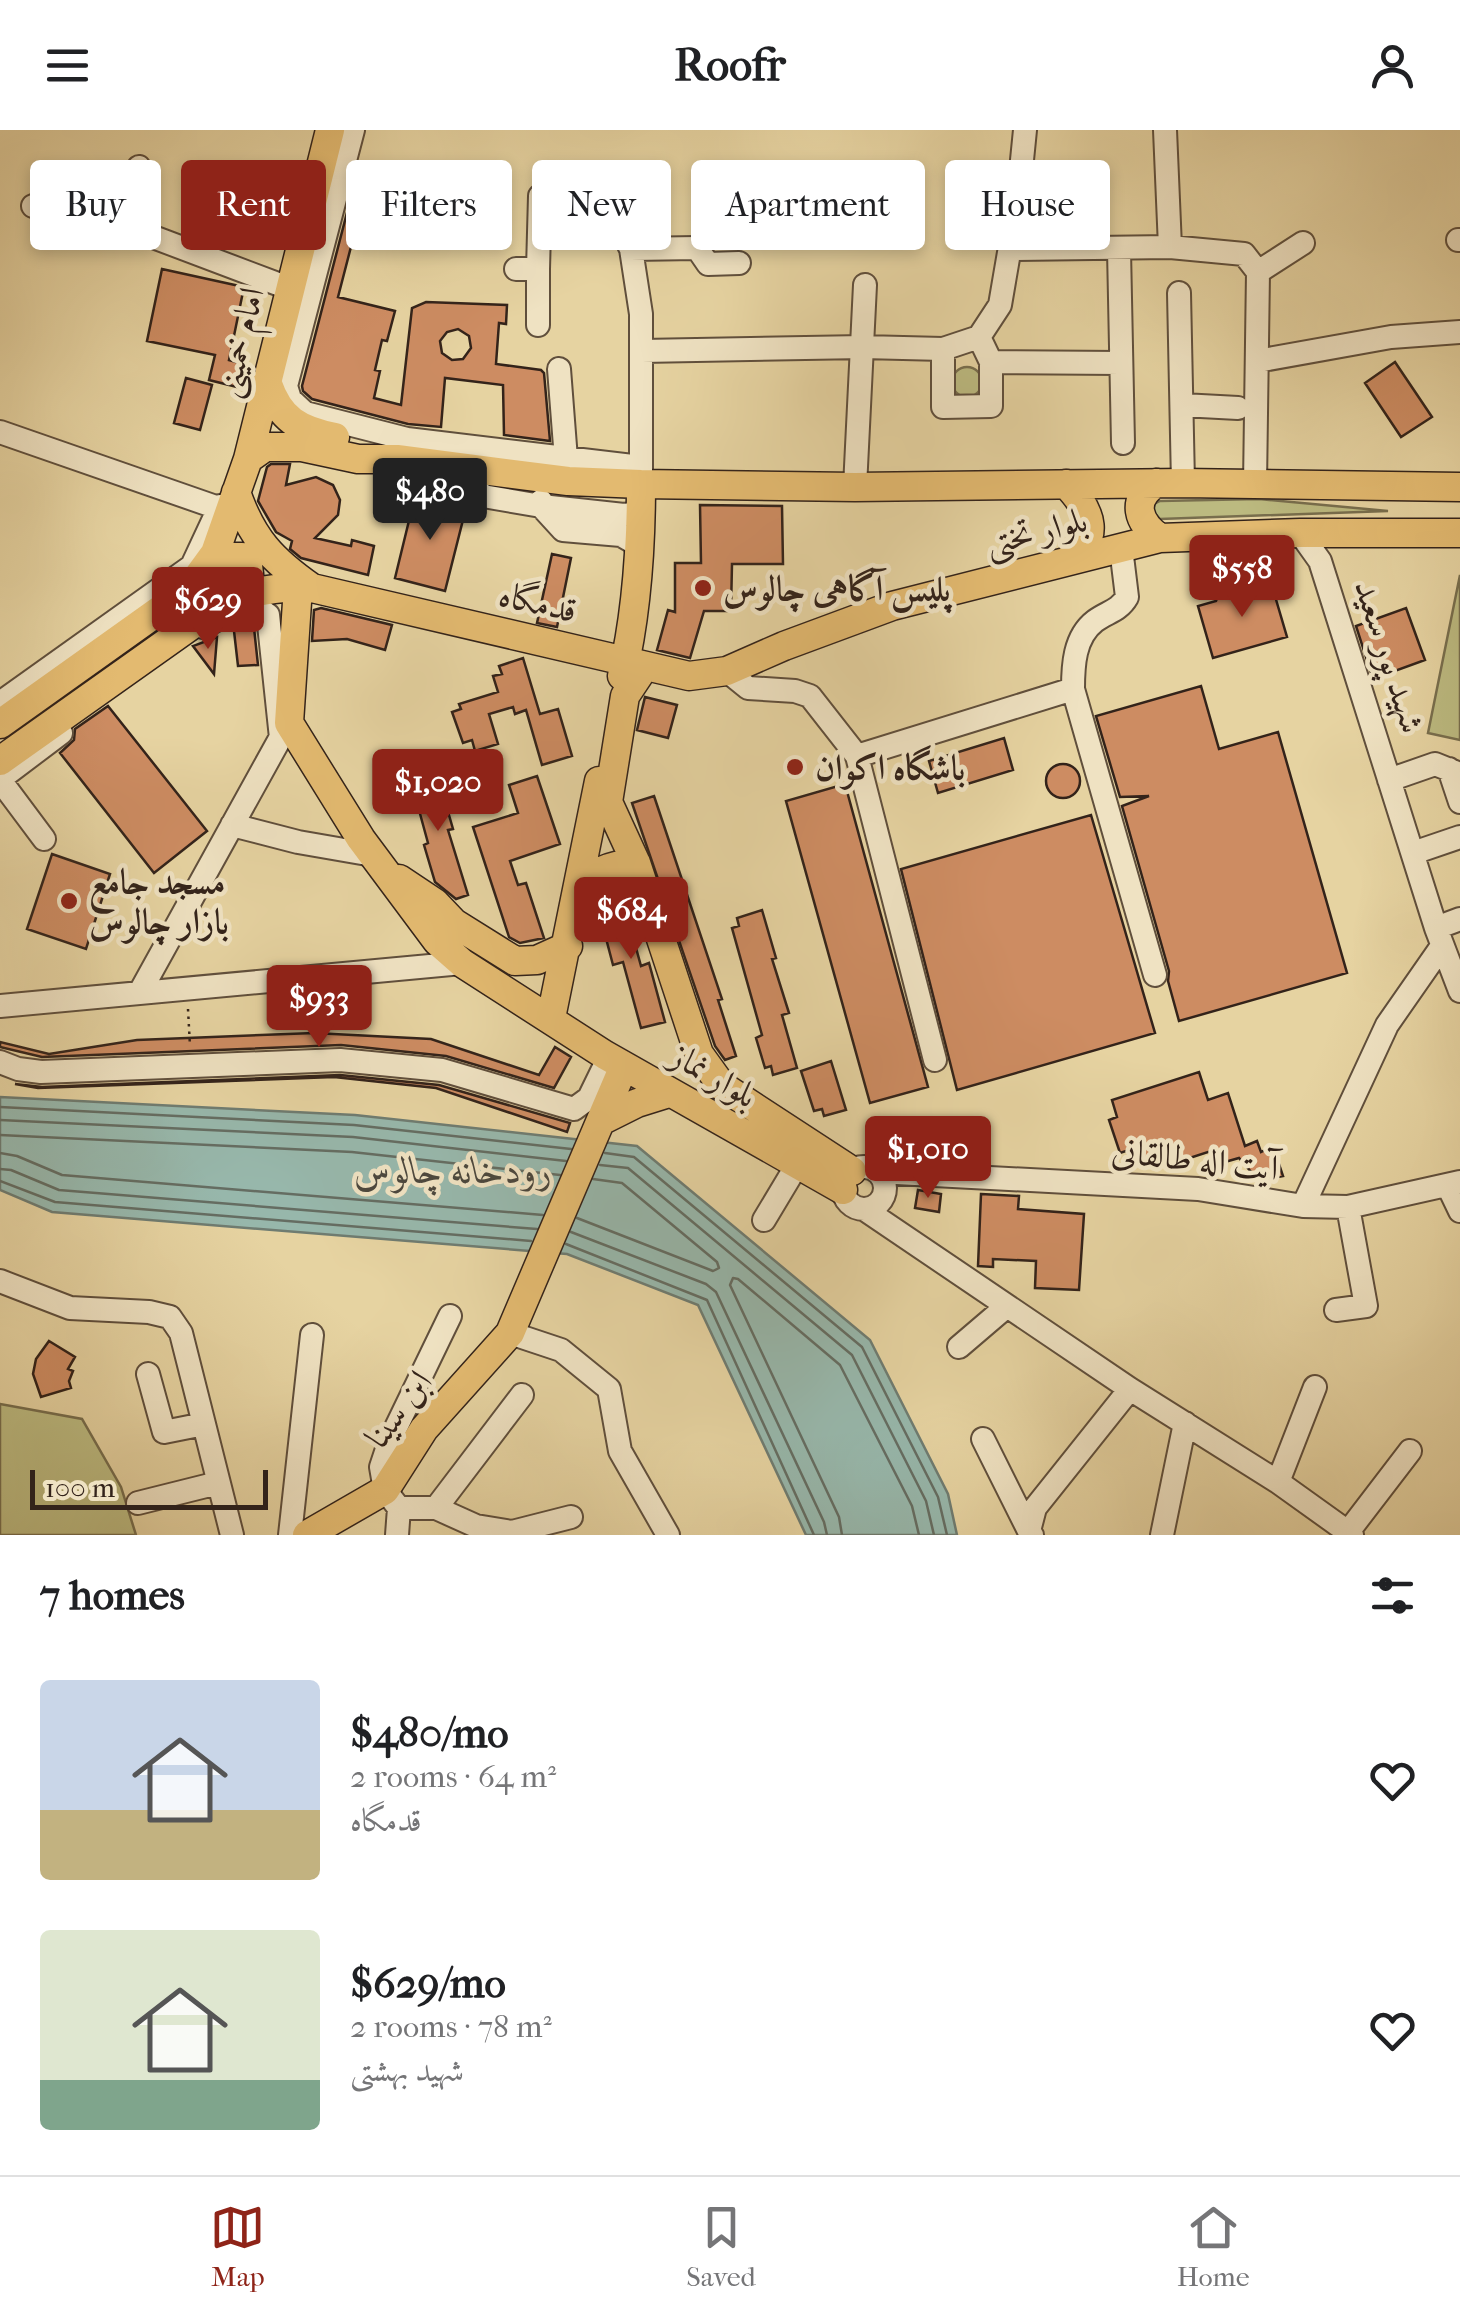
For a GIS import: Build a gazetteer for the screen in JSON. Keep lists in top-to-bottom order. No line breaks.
{"streets":{"main road":["امام خمینی","بلوار تختی","قدمگاه","بلوار نماز","ابن سینا"],"street":["شهید پور سعید","آیت اله طالقانی"]},"crossings":[["بلوار تختی","قدمگاه"],["بلوار تختی","شهید پور سعید"],["بلوار تختی","بلوار نماز"],["قدمگاه","بلوار نماز"],["بلوار نماز","آیت اله طالقانی"]],"water":["رودخانه چالوس"],"places":["پلیس آگاهی چالوس","باشگاه اکوان","مسجد جامع بازار چالوس"],"scale_bar":"100 m","page":{"header":"Roofr","chip":["Buy","Rent","Filters","New","Apartment","House"],"price":["$480","$558","$629","$1,020","$684","$933","$1,010"],"scale":"100 m","heading":"7 homes","list":[{"name":"$480/mo","note":"2 rooms · 64 m² · قدمگاه"},{"name":"$629/mo","note":"2 rooms · 78 m² · شهید بهشتی"}],"tabs":["Map","Saved","Home"]}}
